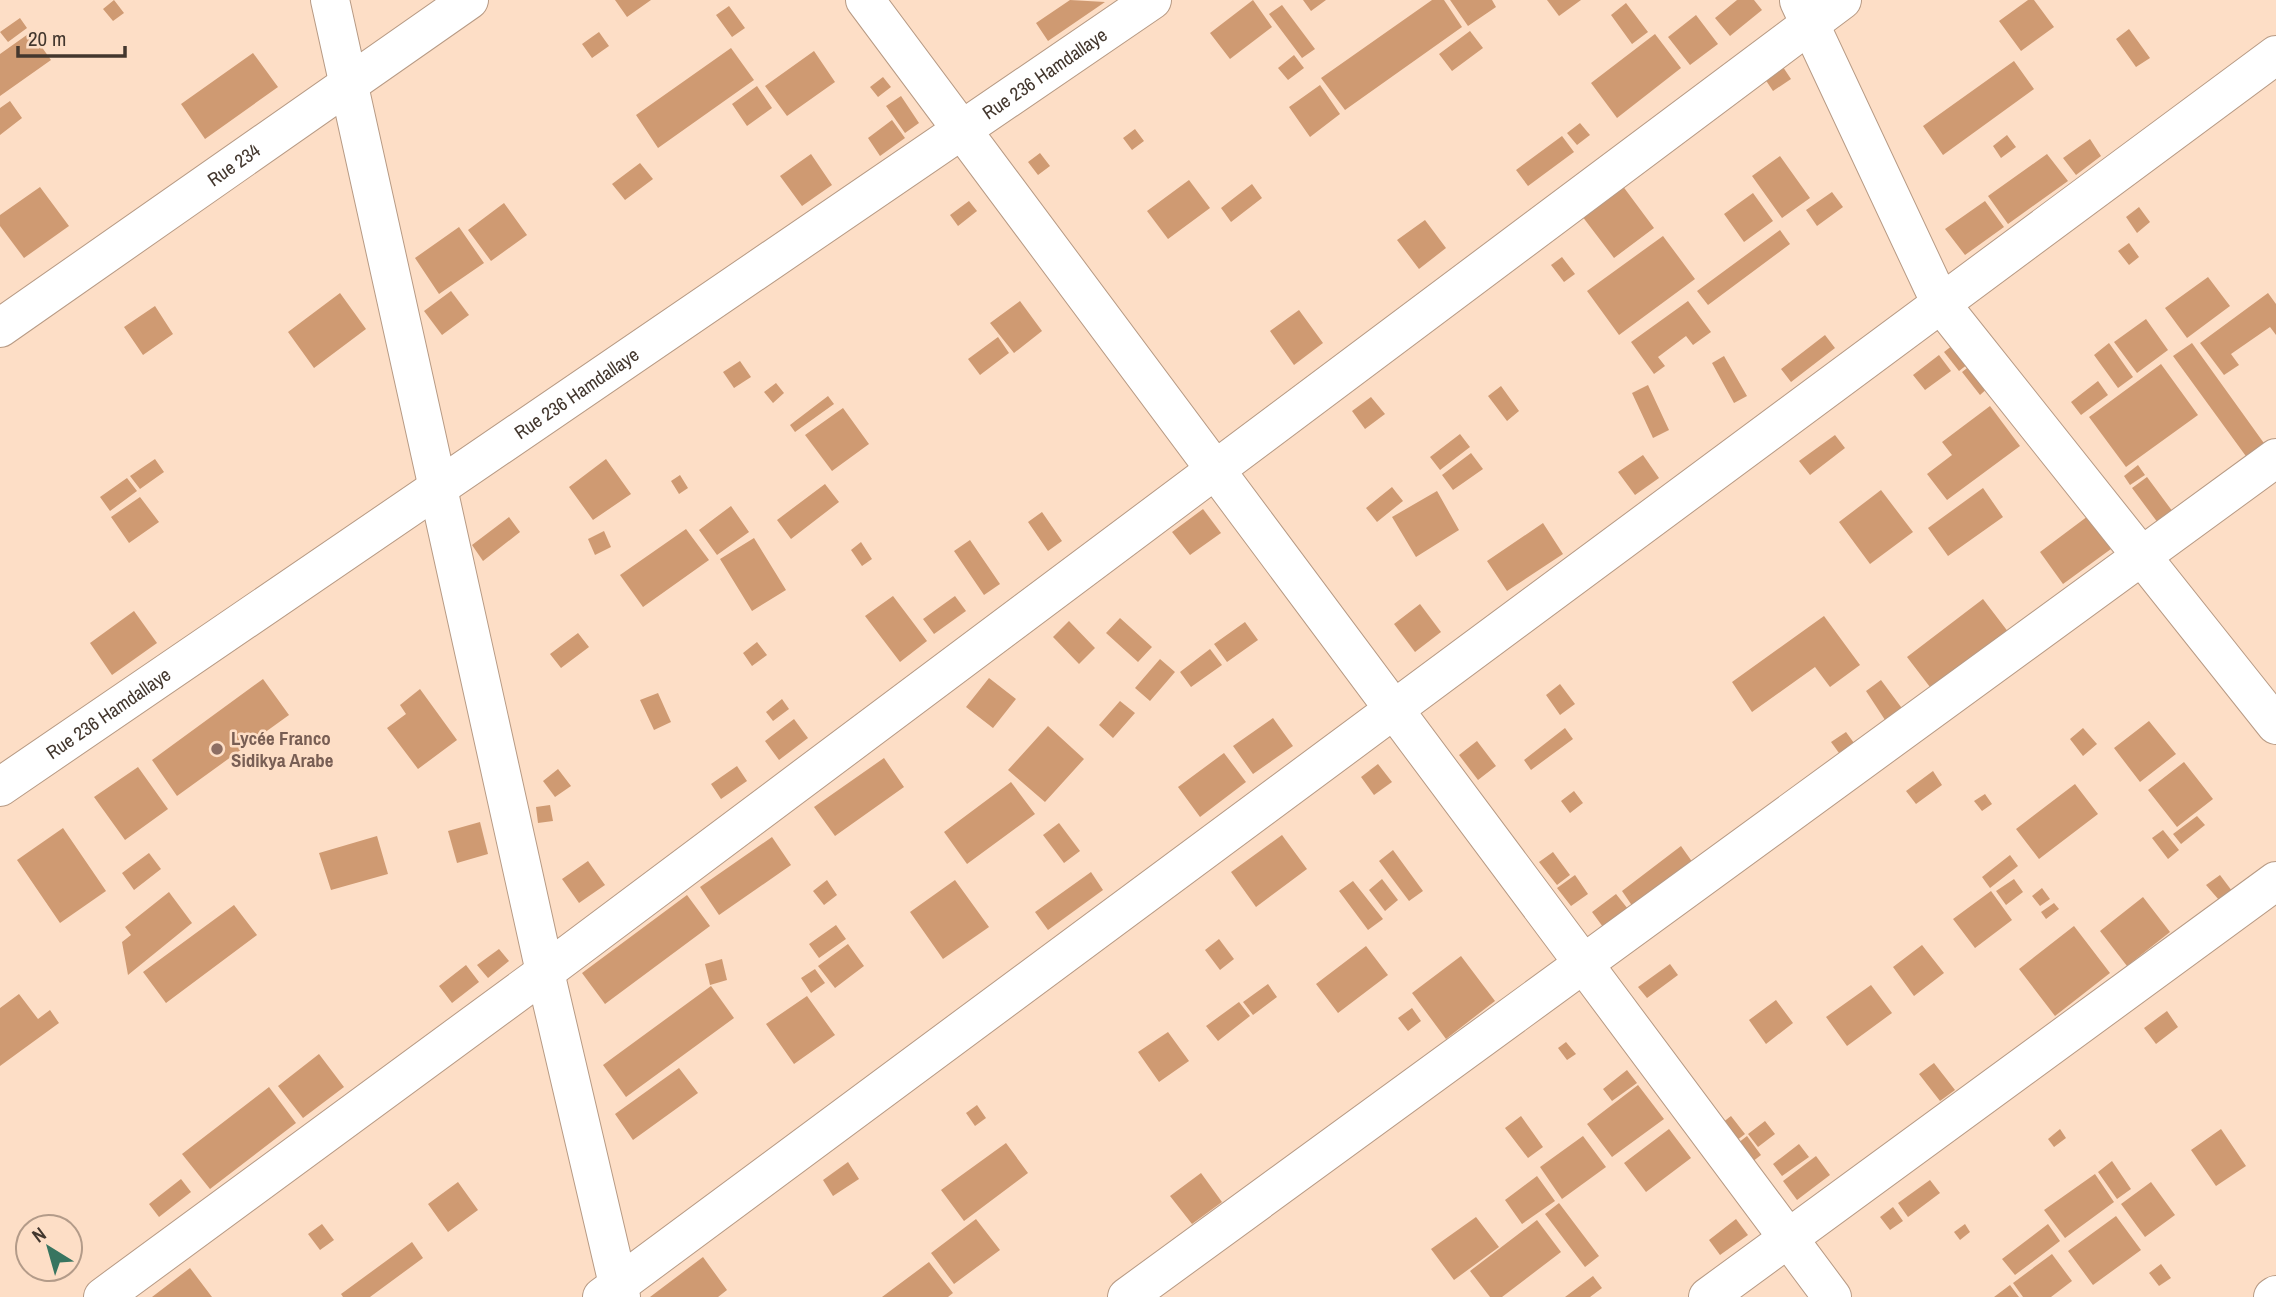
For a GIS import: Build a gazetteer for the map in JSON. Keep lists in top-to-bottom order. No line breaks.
{"streets":{"street":["Rue 236 Hamdallaye","Rue 234"]},"places":["Lycée Franco Sidikya Arabe"],"scale_bar":"20 m","north":"top left"}
